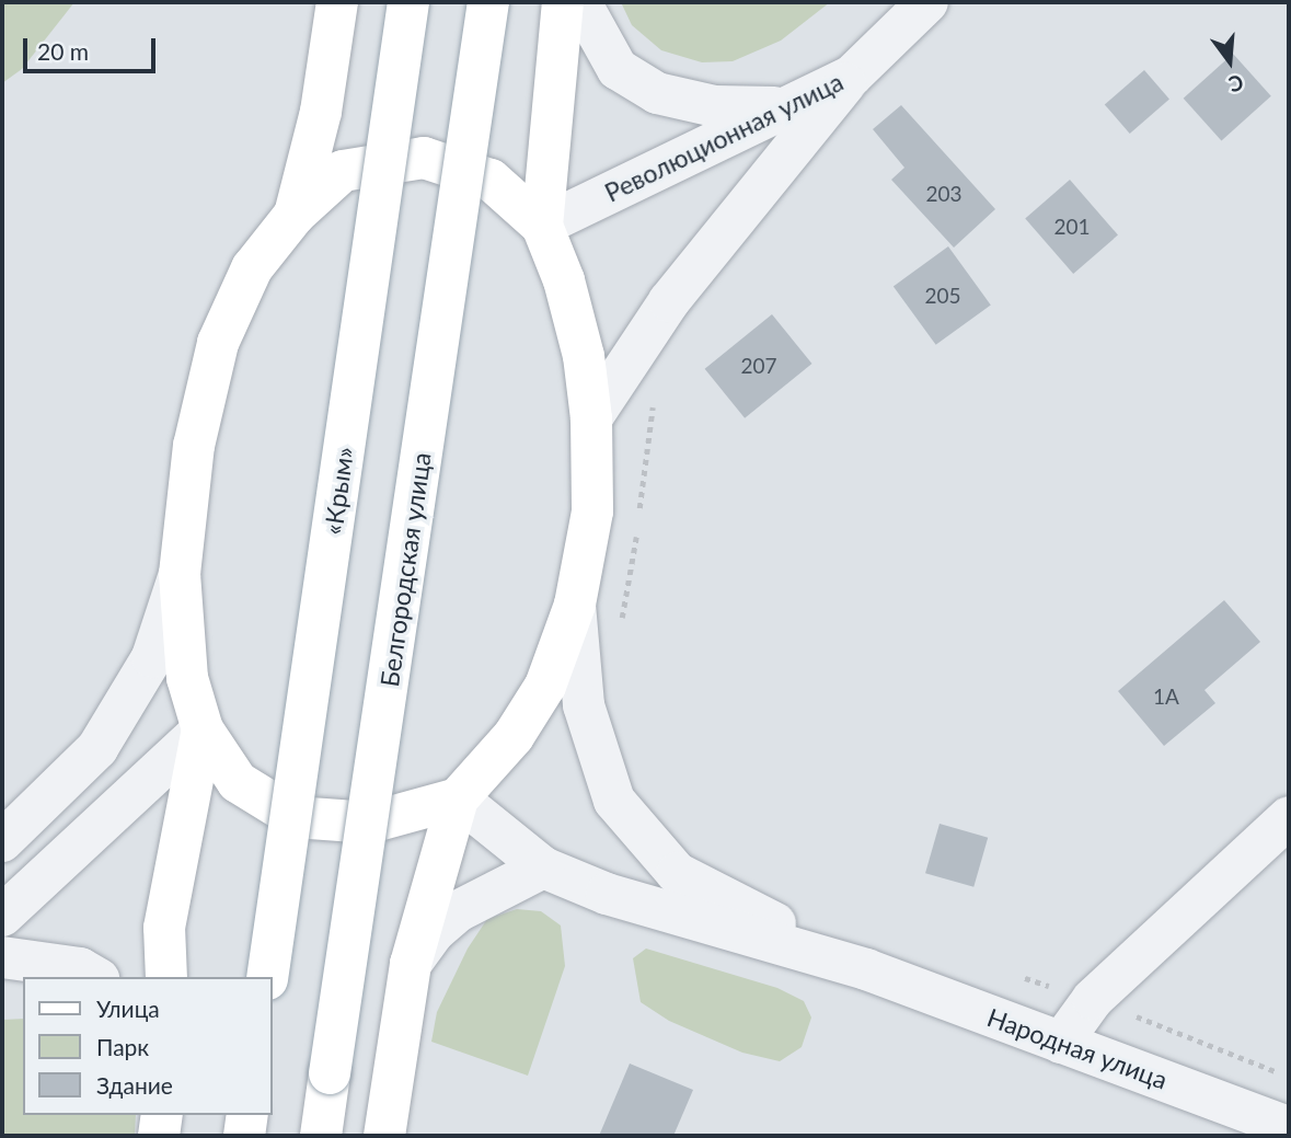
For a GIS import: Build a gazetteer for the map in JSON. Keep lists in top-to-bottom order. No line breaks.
{"streets":{"main road":["«Крым»","Белгородская улица"],"street":["Революционная улица","Народная улица"]},"house_numbers":["203","201","205","207","1А"],"legend":["Улица","Парк","Здание"],"scale_bar":"20 m","north":"bottom"}
